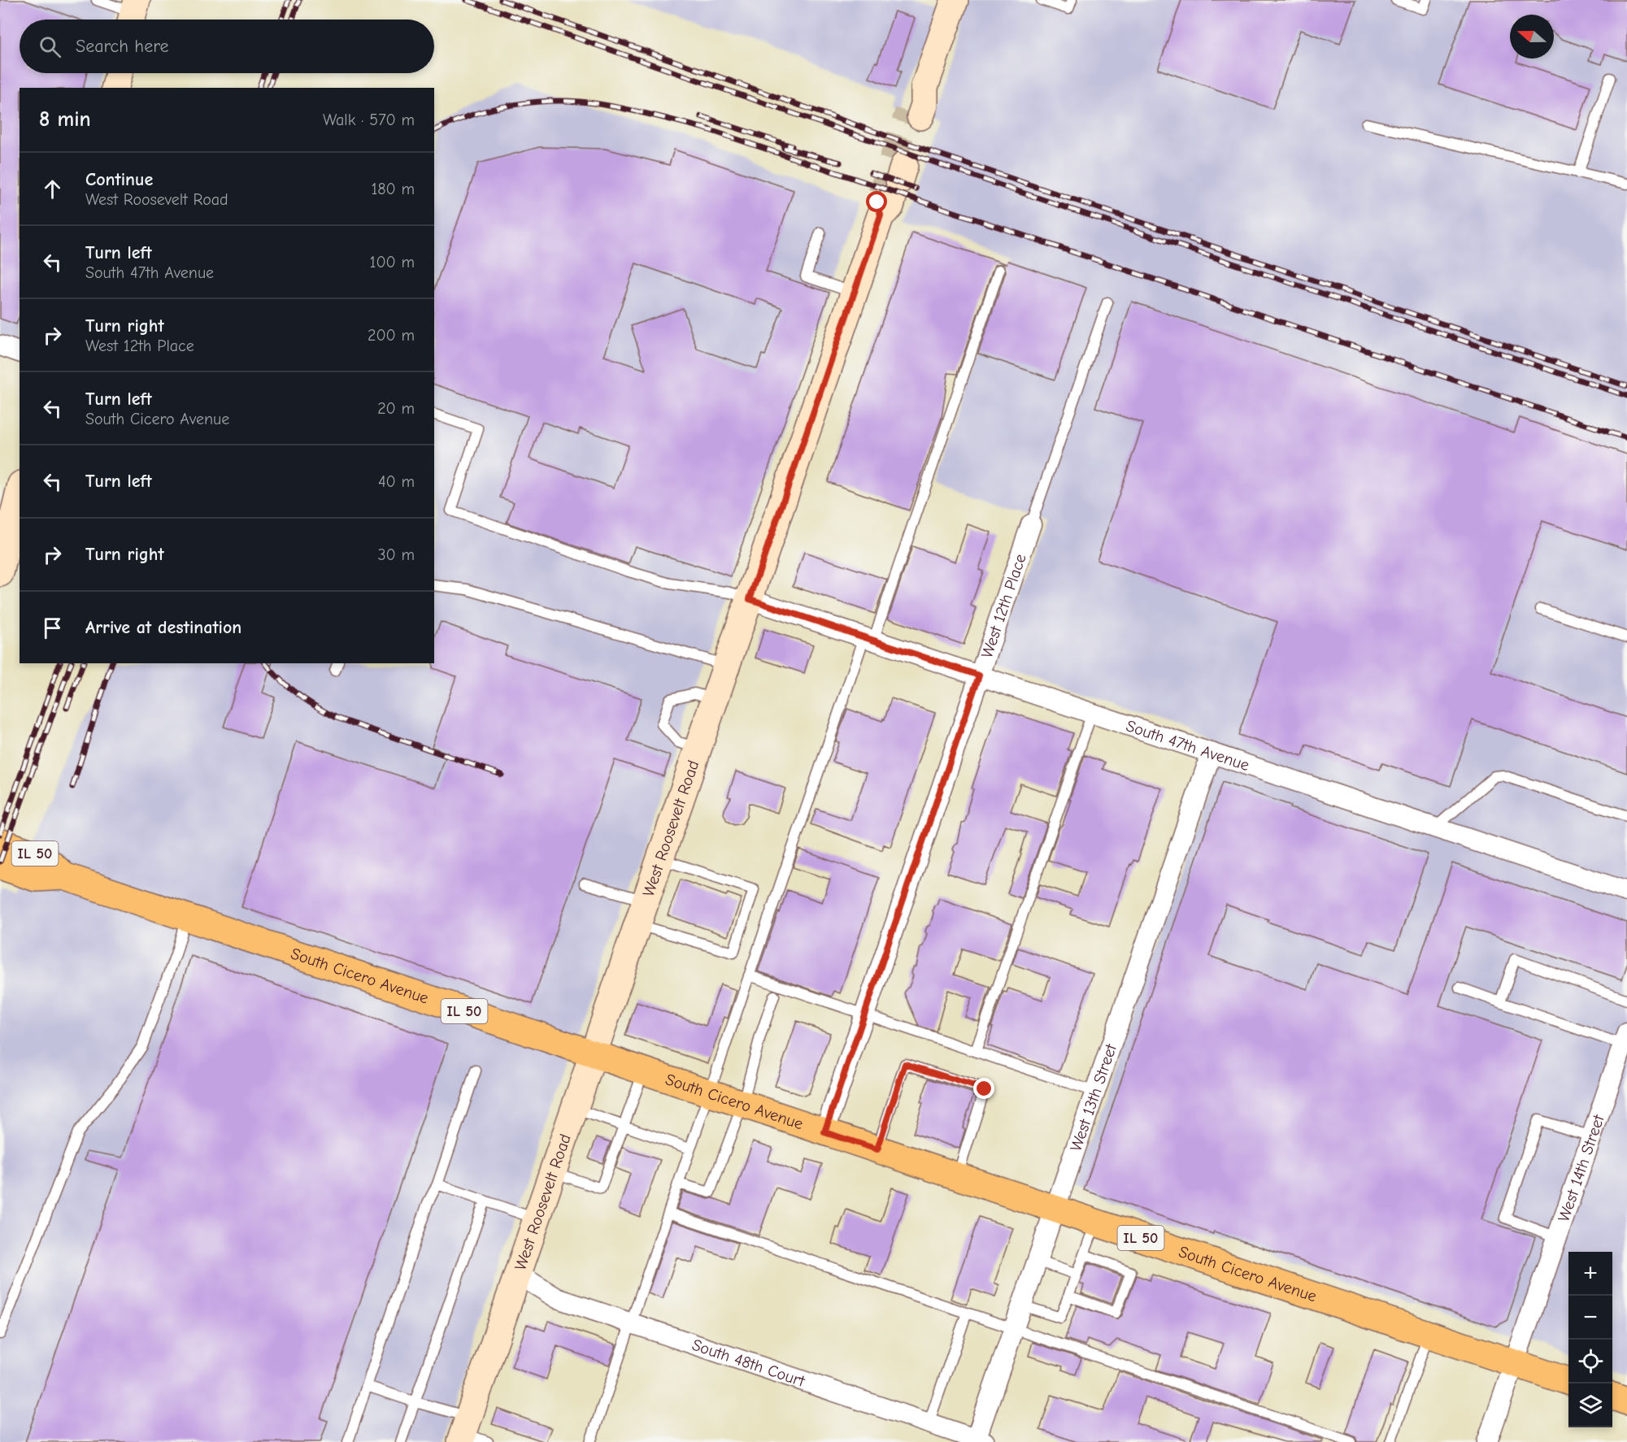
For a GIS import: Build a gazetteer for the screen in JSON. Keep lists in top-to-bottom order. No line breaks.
{"streets":{"main road":["West Roosevelt Road","IL 50","South Cicero Avenue"],"street":["West 12th Place","South 47th Avenue","West 13th Street","West 14th Street","South 48th Court"]},"crossings":[["West 12th Place","South 47th Avenue"],["West 12th Place","South Cicero Avenue"],["South 47th Avenue","West Roosevelt Road"],["South 47th Avenue","West 13th Street"],["West Roosevelt Road","South Cicero Avenue"],["West Roosevelt Road","South 48th Court"],["South Cicero Avenue","West 13th Street"],["South Cicero Avenue","West 14th Street"],["West 13th Street","South 48th Court"]],"north":"left","page":{"search":"Search here","heading":["8 min","Walk · 570 m"],"list":[["Continue","West Roosevelt Road","180 m"],["Turn left","South 47th Avenue","100 m"],["Turn right","West 12th Place","200 m"],["Turn left","South Cicero Avenue","20 m"],["Turn left","40 m"],["Turn right","30 m"],"Arrive at destination"],"map_buttons":["+","−"]}}
